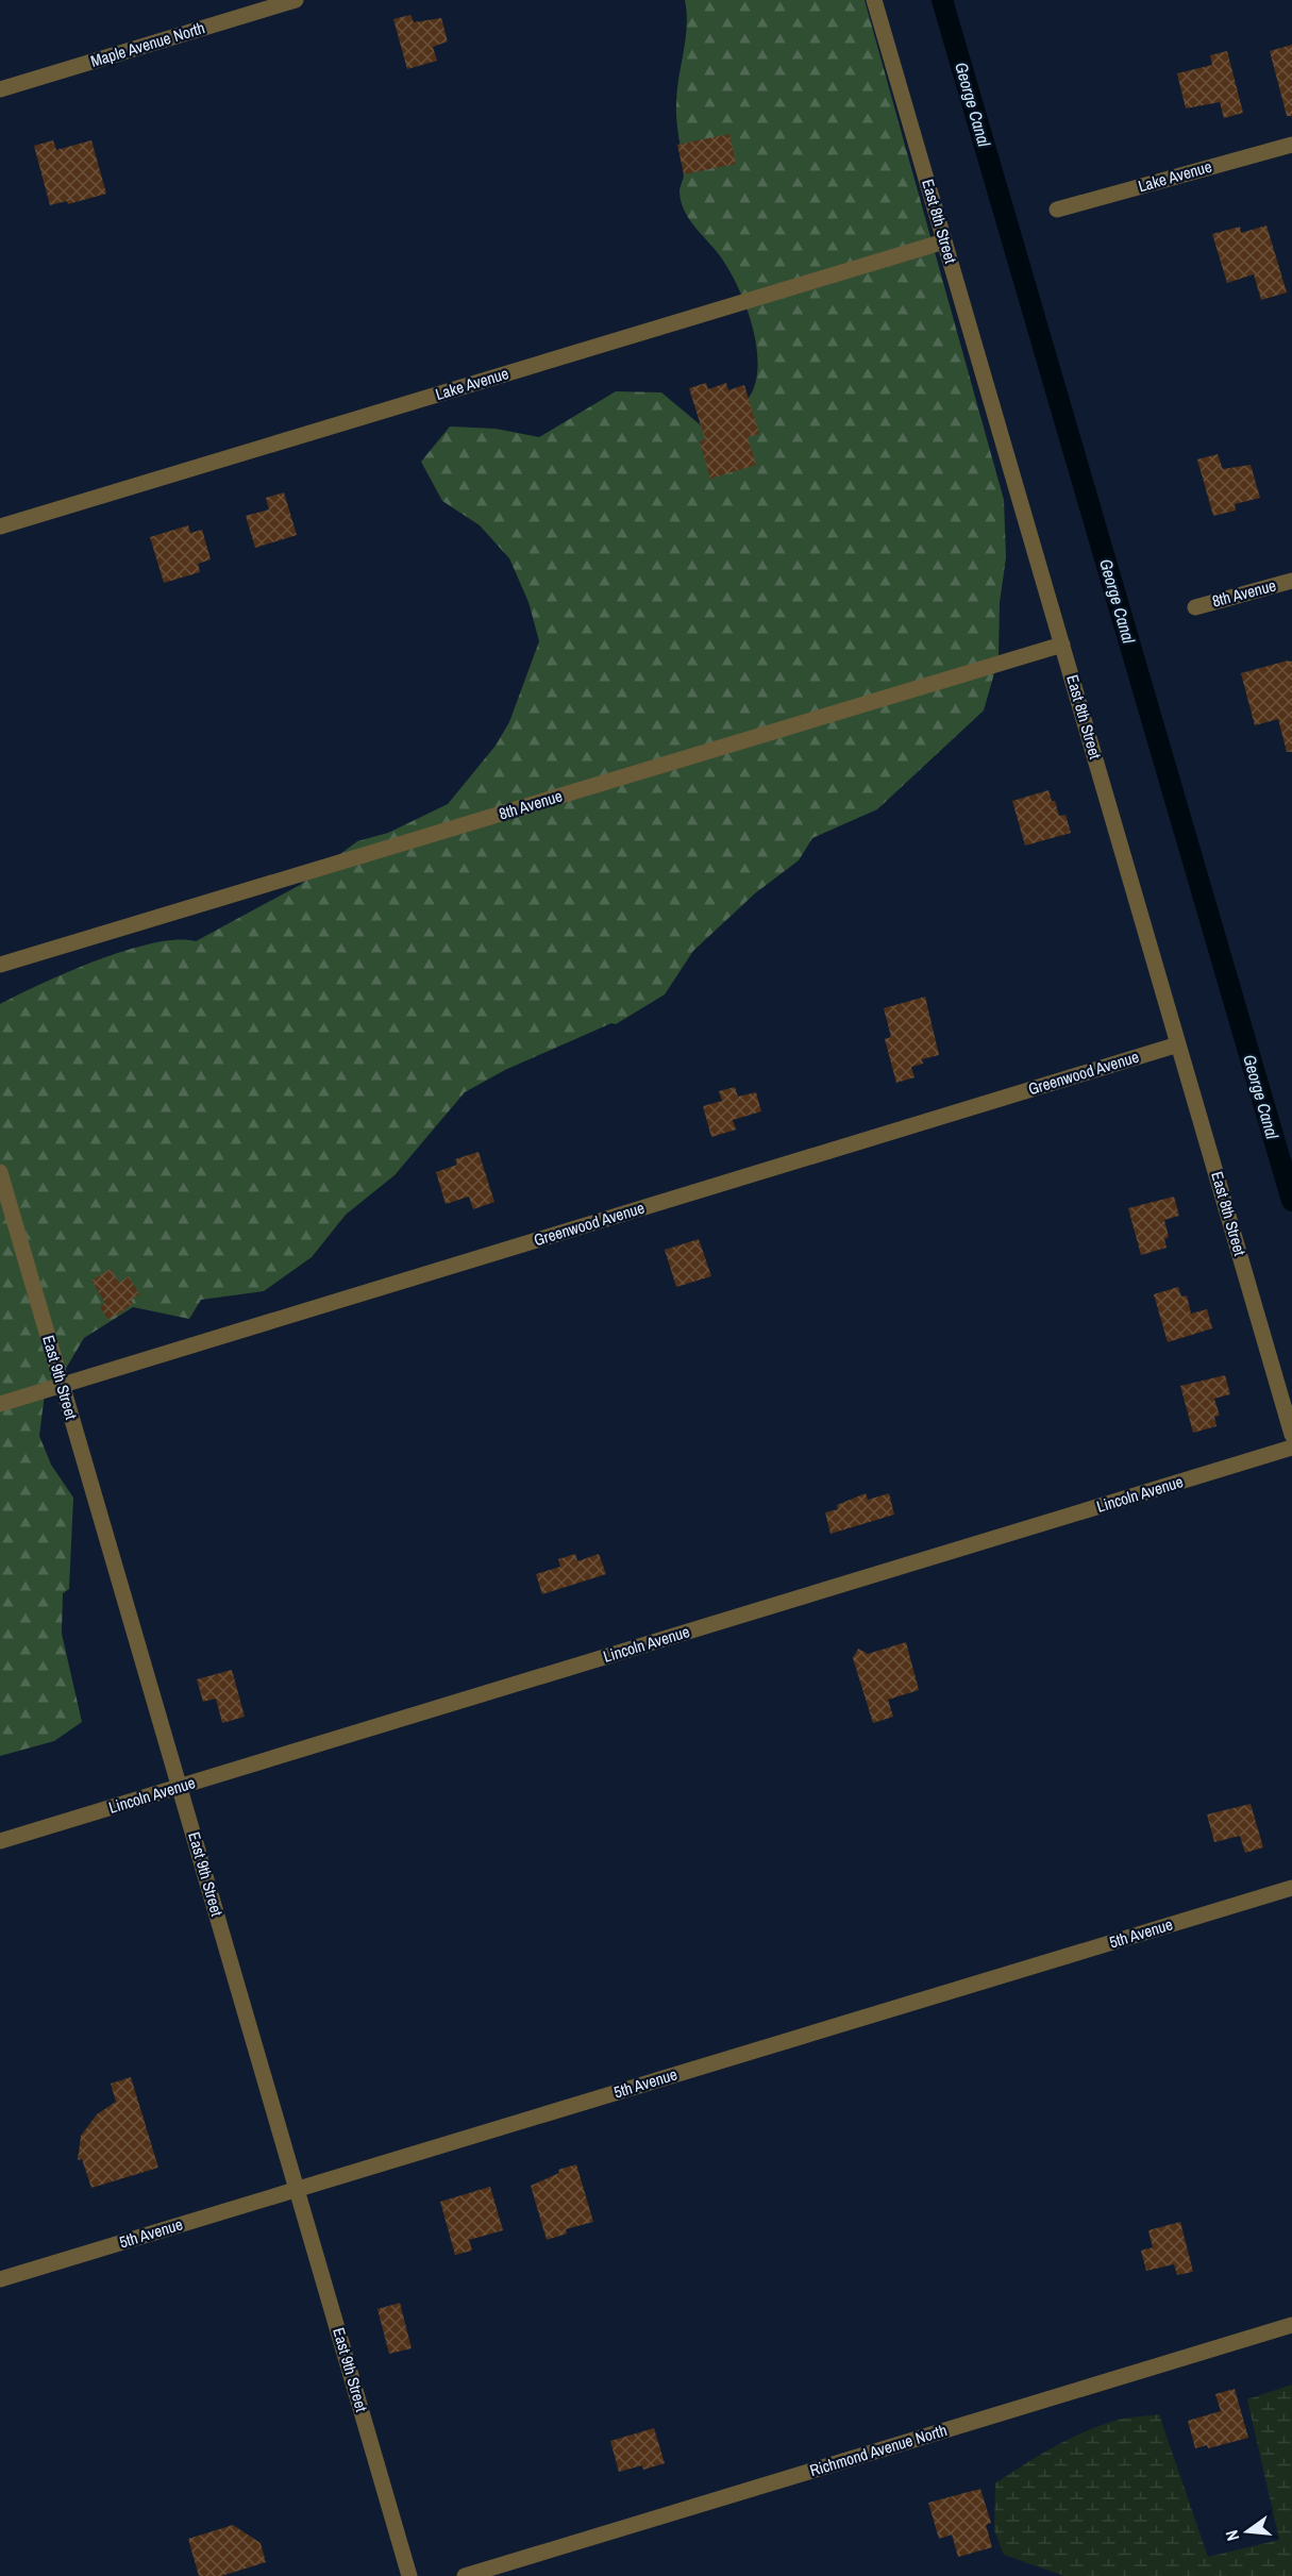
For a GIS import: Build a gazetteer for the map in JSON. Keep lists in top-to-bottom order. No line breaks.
{"streets":{"street":["Maple Avenue North","Lake Avenue","East 8th Street","8th Avenue","Greenwood Avenue","East 9th Street","Lincoln Avenue","5th Avenue","Richmond Avenue North"]},"crossings":[["Lake Avenue","East 8th Street"],["East 8th Street","8th Avenue"],["East 8th Street","Greenwood Avenue"],["Greenwood Avenue","East 9th Street"],["East 9th Street","Lincoln Avenue"],["East 9th Street","5th Avenue"]],"water":["George Canal"],"north":"left"}
